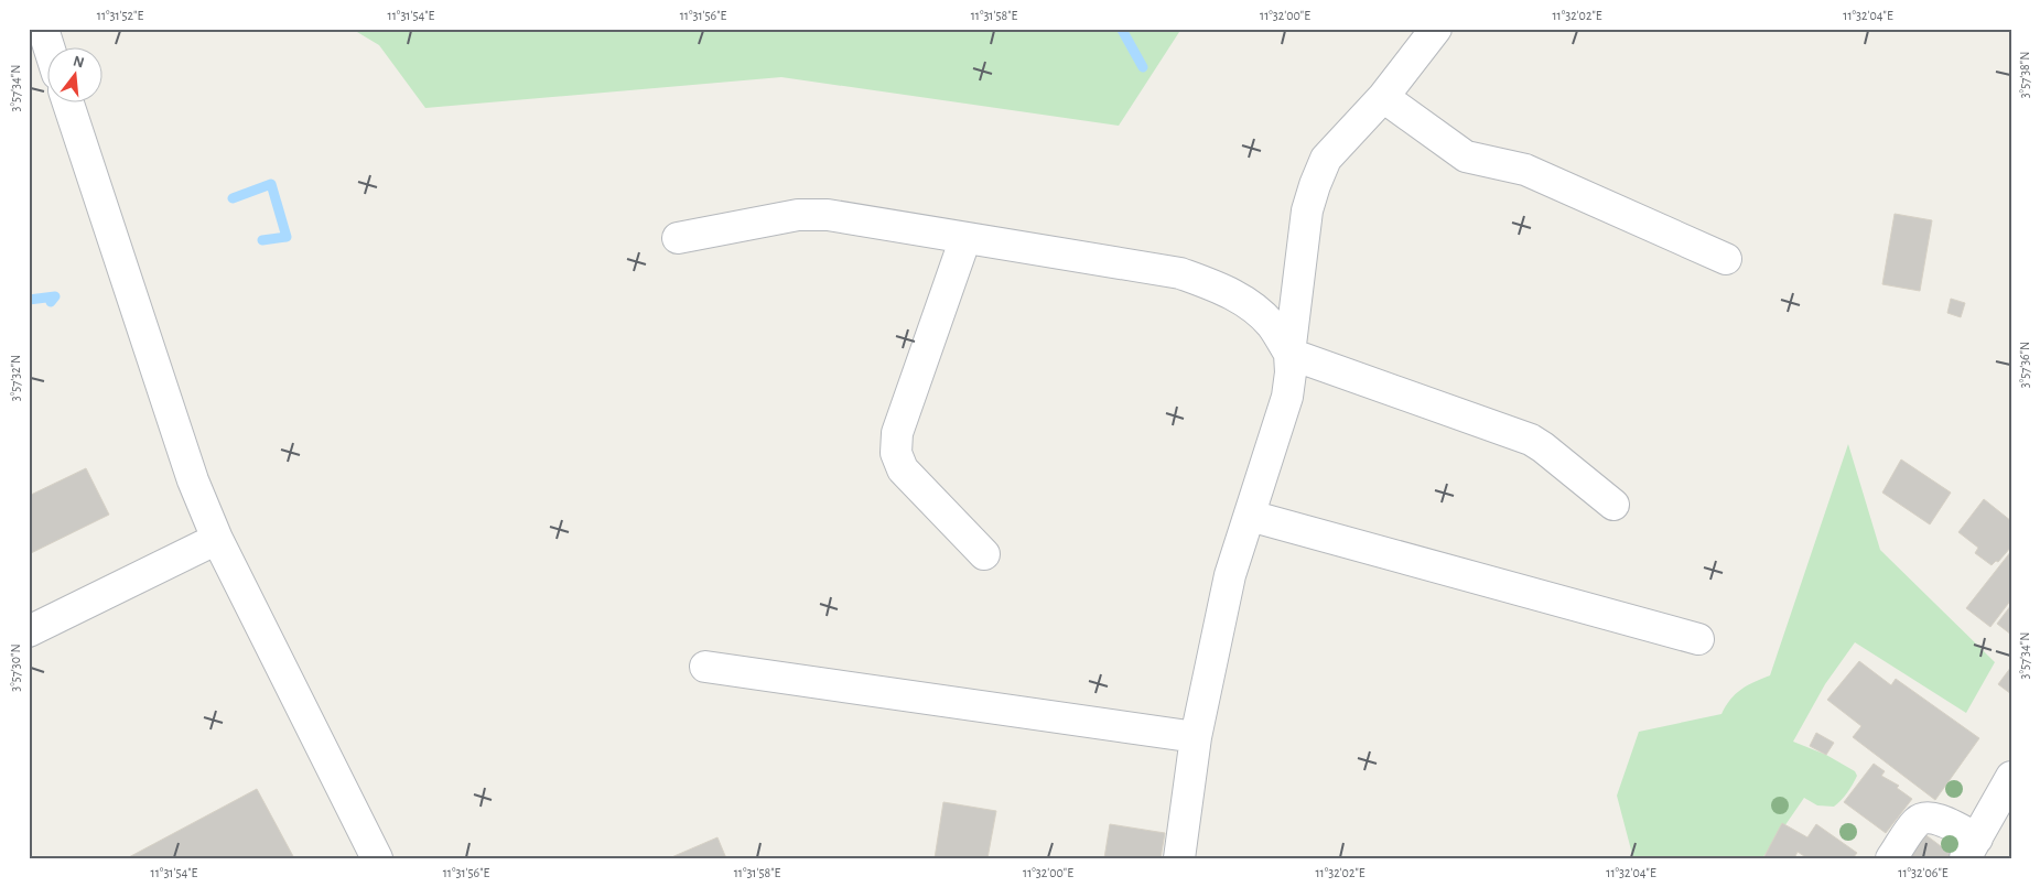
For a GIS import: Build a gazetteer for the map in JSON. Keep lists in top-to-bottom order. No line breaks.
{"north":"top","coordinates":["11°31'52\"E","11°31'54\"E","11°31'56\"E","11°31'58\"E","11°32'00\"E","11°32'02\"E","11°32'04\"E","3°57'38\"N","3°57'34\"N","3°57'36\"N","3°57'32\"N","3°57'30\"N","11°32'06\"E"]}
